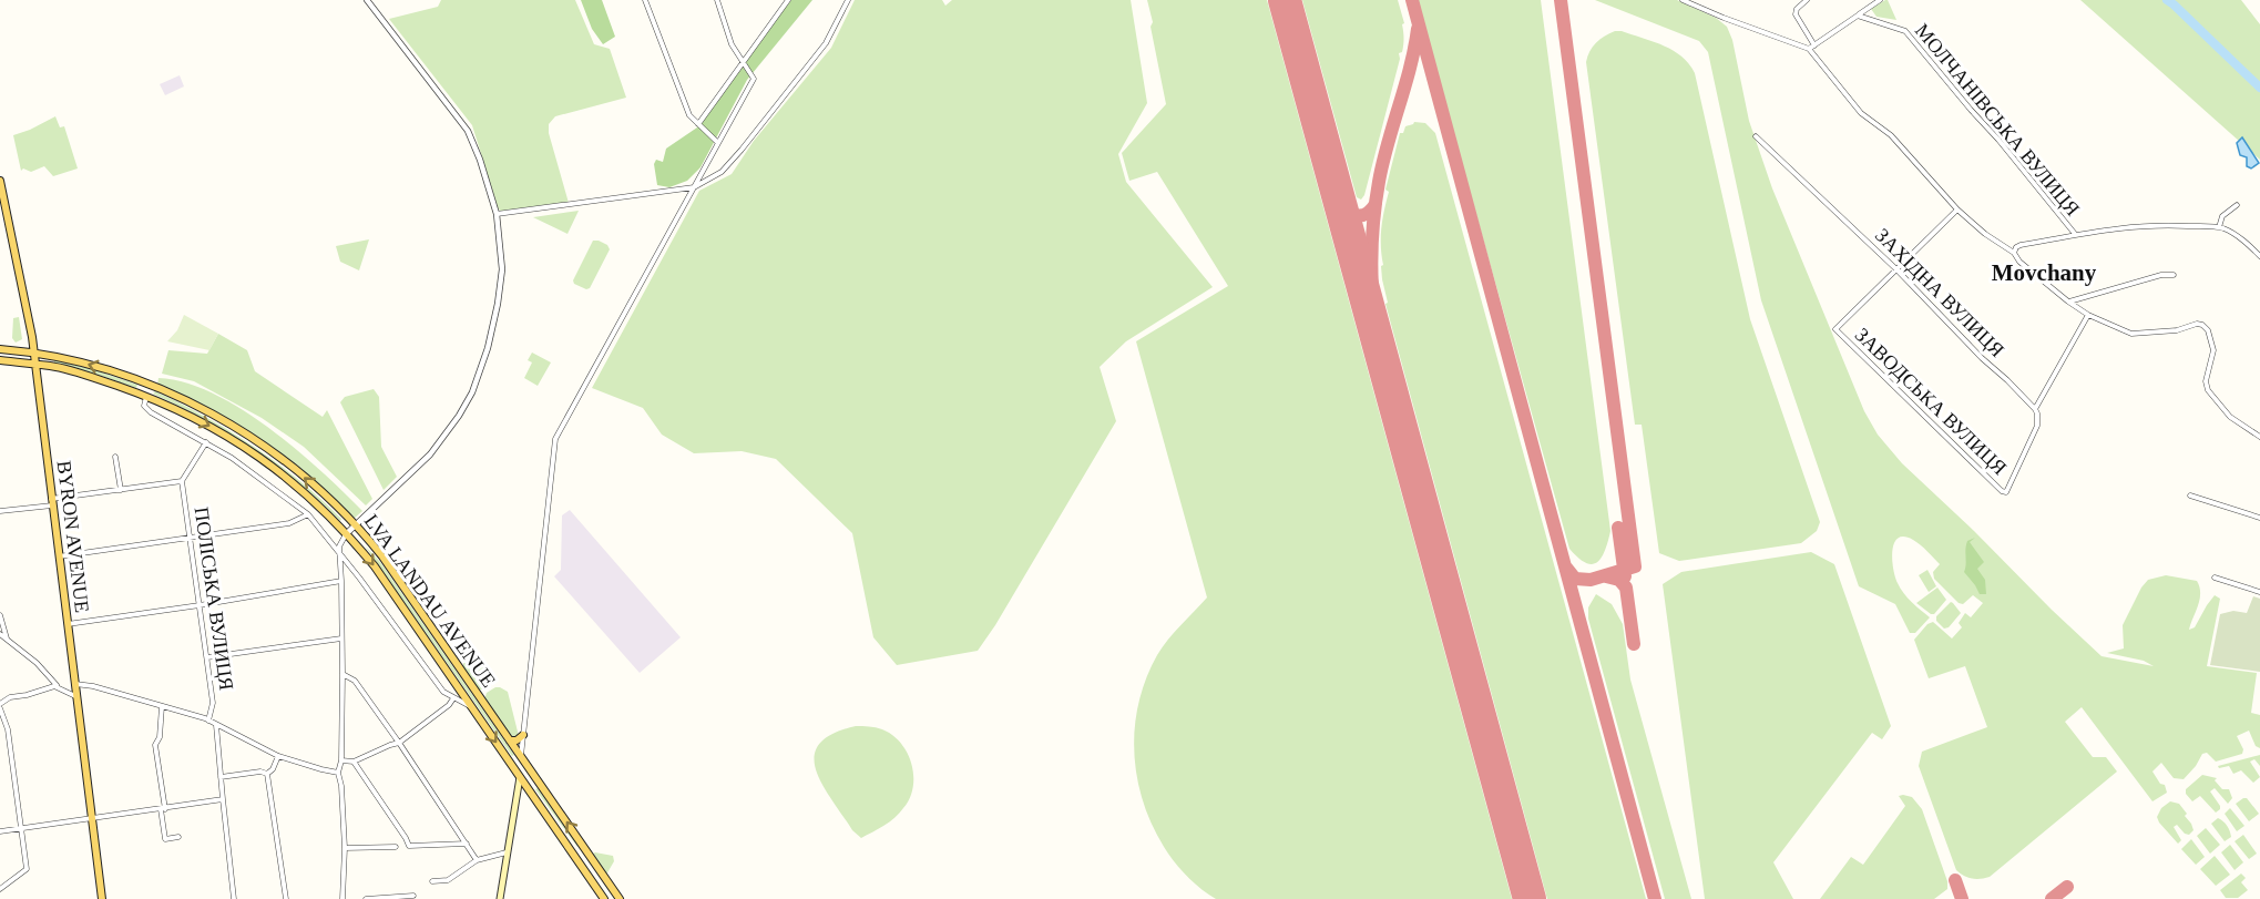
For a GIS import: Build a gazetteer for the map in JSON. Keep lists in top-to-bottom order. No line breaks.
{"streets":{"main road":["BYRON AVENUE","LVA LANDAU AVENUE"],"street":["МОЛЧАНІВСЬКА ВУЛИЦЯ","ЗАХІДНА ВУЛИЦЯ","ЗАВОДСЬКА ВУЛИЦЯ","ПОЛІСЬКА ВУЛИЦЯ"]},"crossings":[["ЗАХІДНА ВУЛИЦЯ","ЗАВОДСЬКА ВУЛИЦЯ"],["BYRON AVENUE","LVA LANDAU AVENUE"]],"districts":["Movchany"]}
